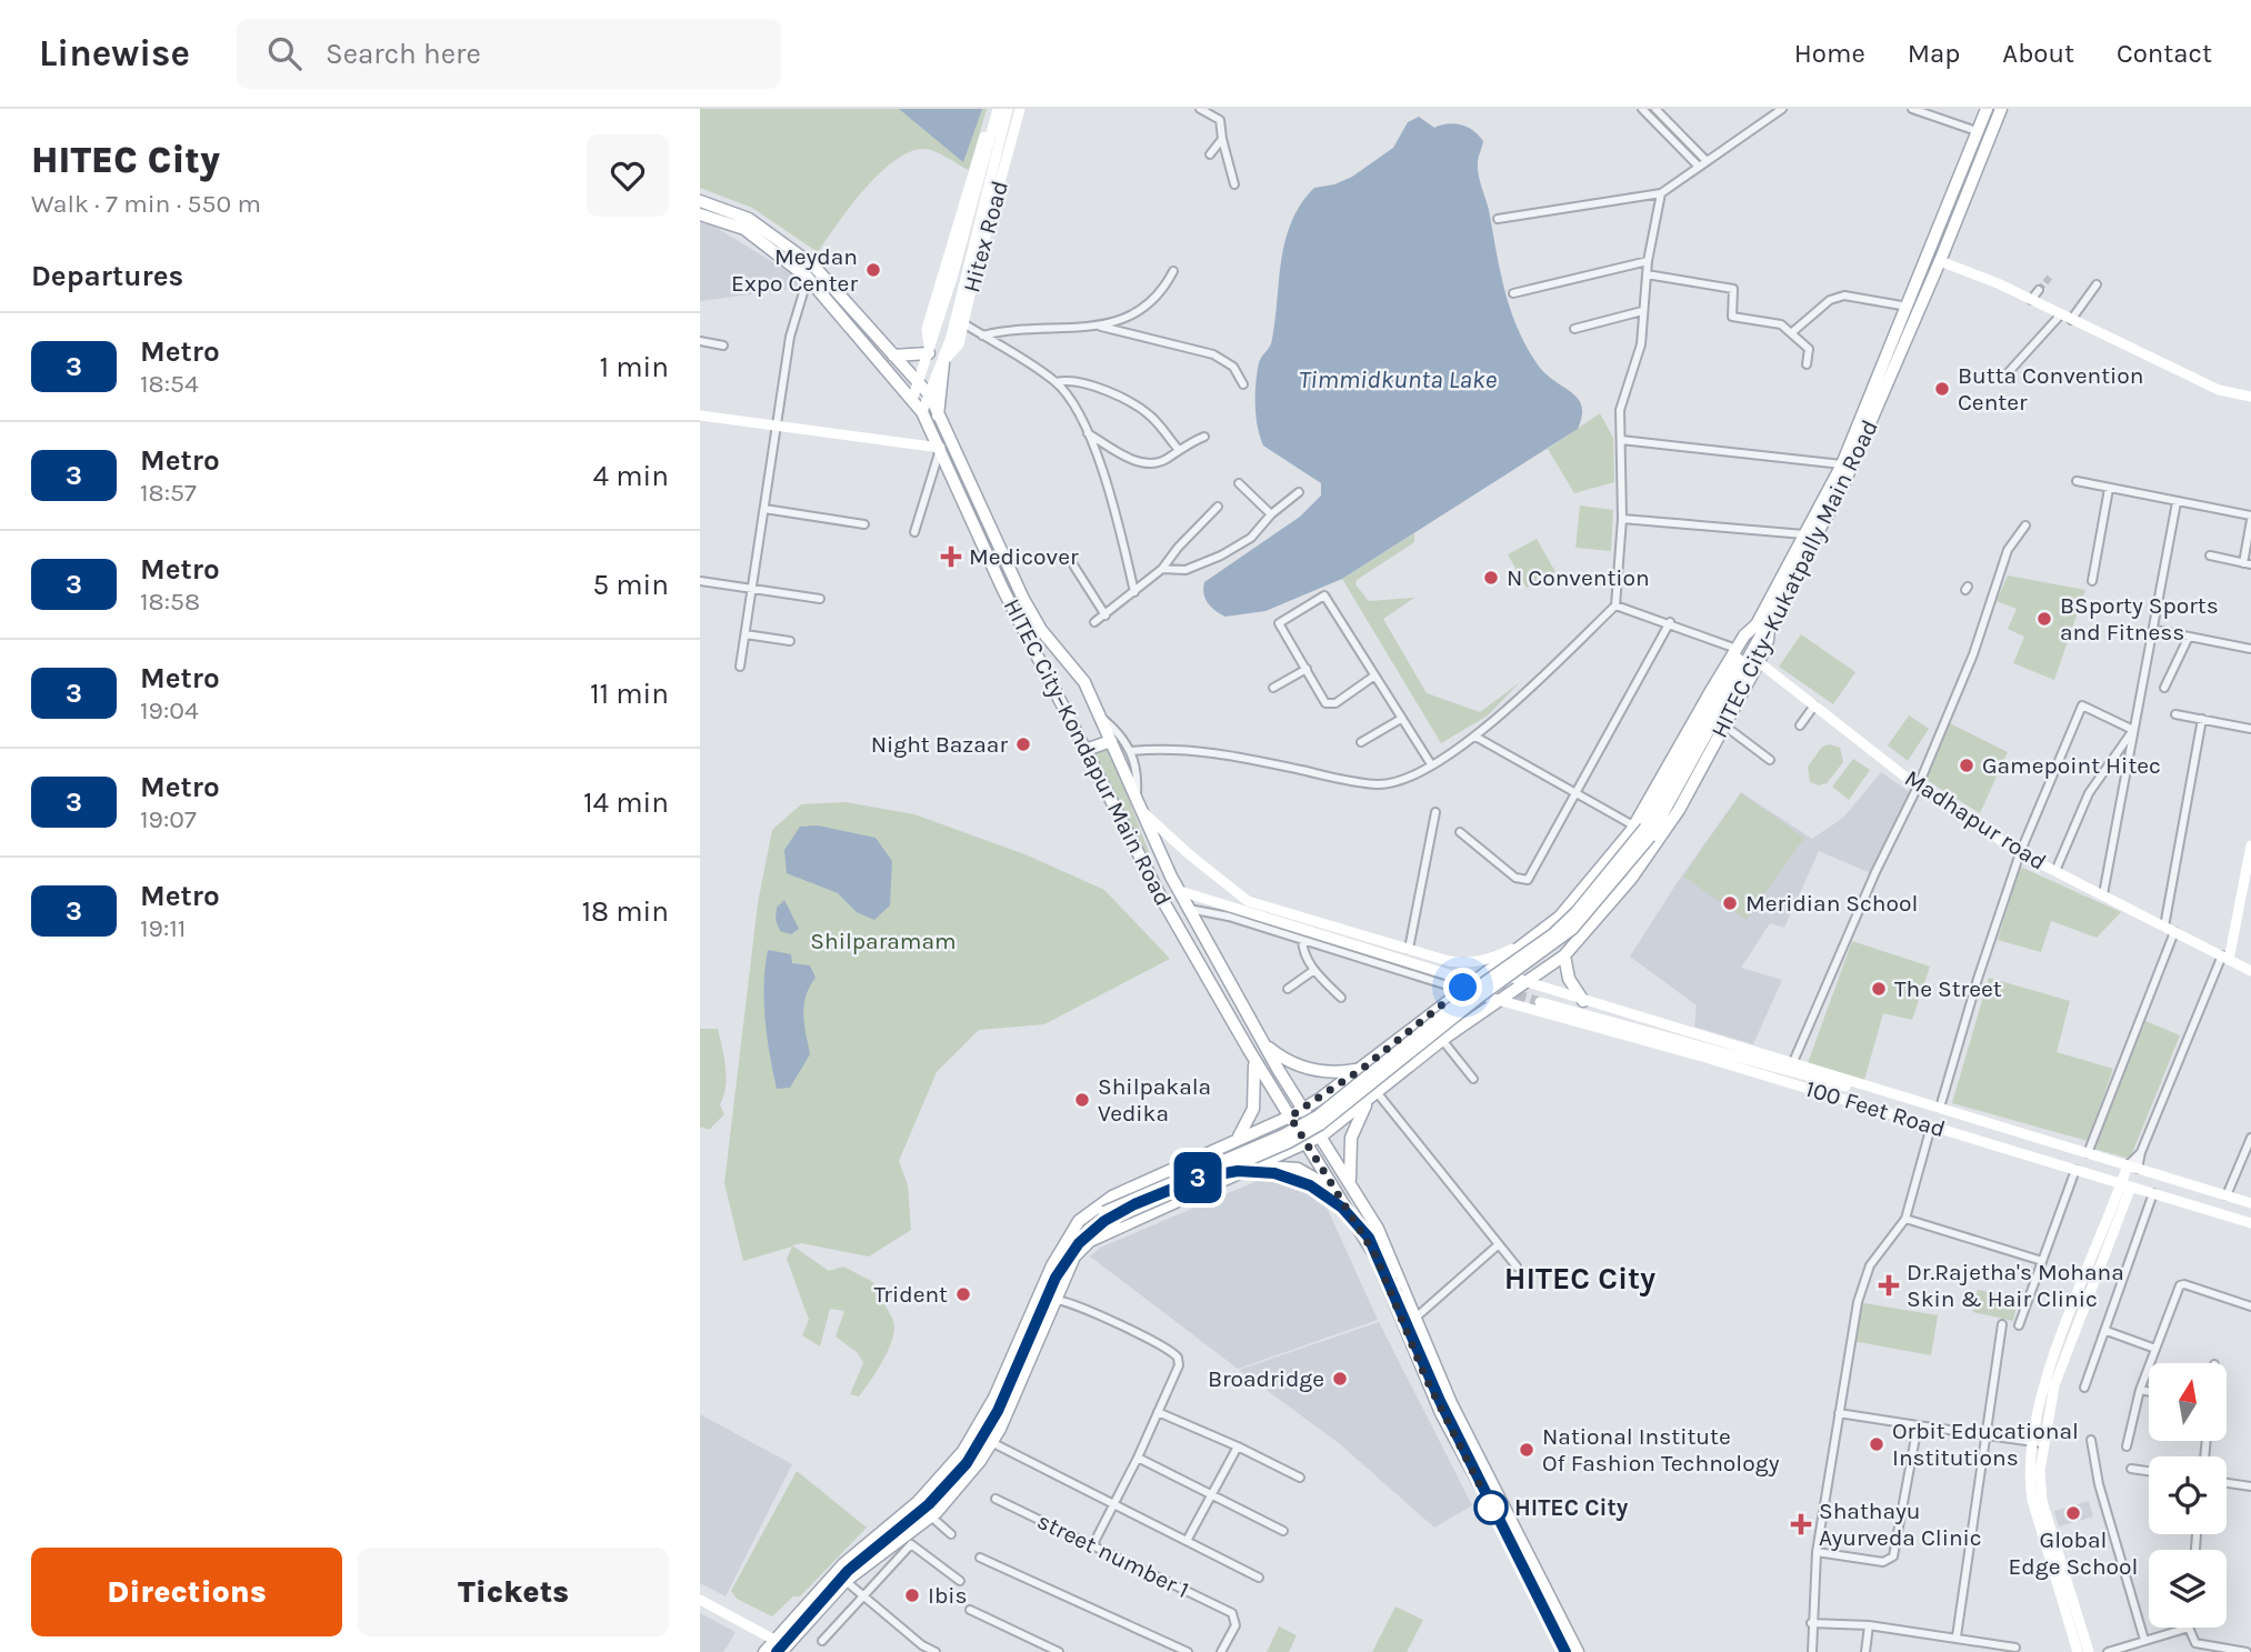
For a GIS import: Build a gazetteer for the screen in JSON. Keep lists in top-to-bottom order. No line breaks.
{"streets":{"main road":["HITEC City–Kukatpally Main Road","HITEC City–Kondapur Main Road"],"street":["Hitex Road","Madhapur road","100 Feet Road","street number 1"]},"crossings":[["Hitex Road","HITEC City–Kondapur Main Road"],["HITEC City–Kukatpally Main Road","HITEC City–Kondapur Main Road"],["HITEC City–Kukatpally Main Road","Madhapur road"],["HITEC City–Kukatpally Main Road","100 Feet Road"],["HITEC City–Kondapur Main Road","100 Feet Road"]],"districts":["HITEC City"],"water":["Timmidkunta Lake"],"parks":["Shilparamam"],"places":{"other":["Meydan Expo Center","Butta Convention Center","N Convention","BSporty Sports and Fitness","Night Bazaar","Gamepoint Hitec","Meridian School","The Street","Shilpakala Vedika","Trident","Broadridge","Orbit Educational Institutions","National Institute Of Fashion Technology","HITEC City","Global Edge School","Ibis"],"health":["Medicover","Dr.Rajetha's Mohana Skin & Hair Clinic","Shathayu Ayurveda Clinic"]},"lines":["metro line 3"],"north":"top","page":{"header":"Linewise","search":"Search here","nav":["Home","Map","About","Contact"],"heading":[["HITEC City","Walk · 7 min · 550 m"],"Departures"],"on_map":"3","list":[{"mark":"3","name":"Metro","note":"18:54","value":"1 min"},{"mark":"3","name":"Metro","note":"18:57","value":"4 min"},{"mark":"3","name":"Metro","note":"18:58","value":"5 min"},{"mark":"3","name":"Metro","note":"19:04","value":"11 min"},{"mark":"3","name":"Metro","note":"19:07","value":"14 min"},{"mark":"3","name":"Metro","note":"19:11","value":"18 min"}],"buttons":["Directions","Tickets"]}}
